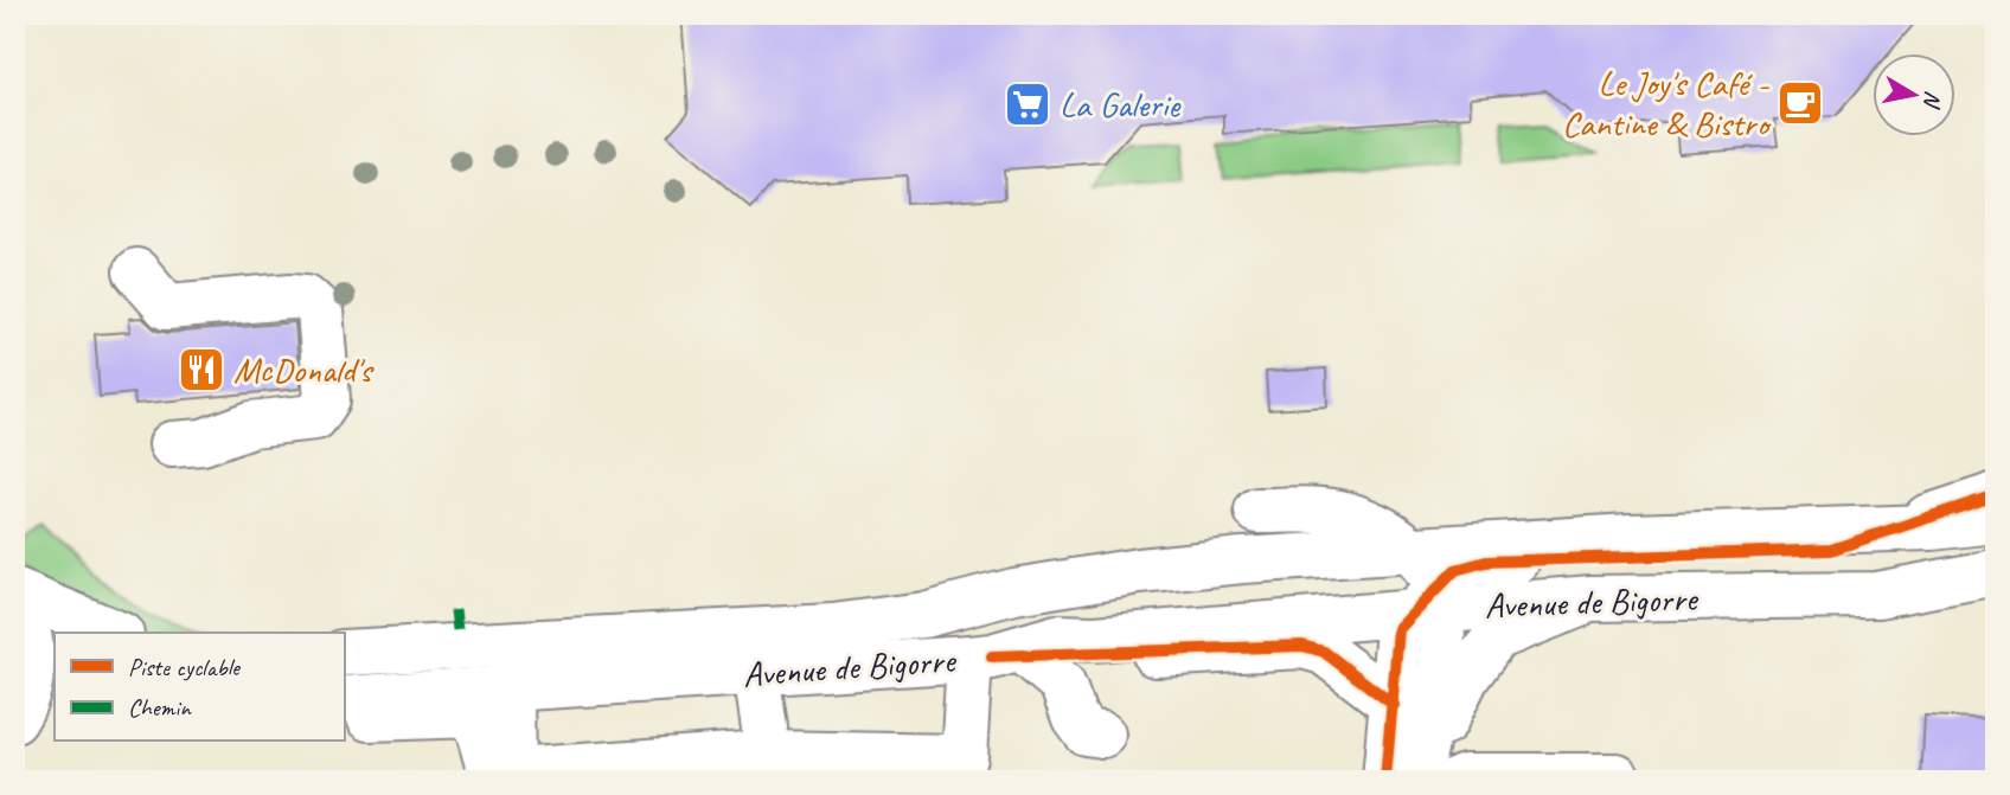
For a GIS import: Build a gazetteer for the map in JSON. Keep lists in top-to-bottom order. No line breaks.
{"streets":{"main road":["Avenue de Bigorre"]},"places":{"cafe":["Le Joy's Café - Cantine & Bistro"],"supermarket":["La Galerie"],"restaurant":["McDonald's"]},"legend":["Piste cyclable","Chemin"],"north":"right"}
